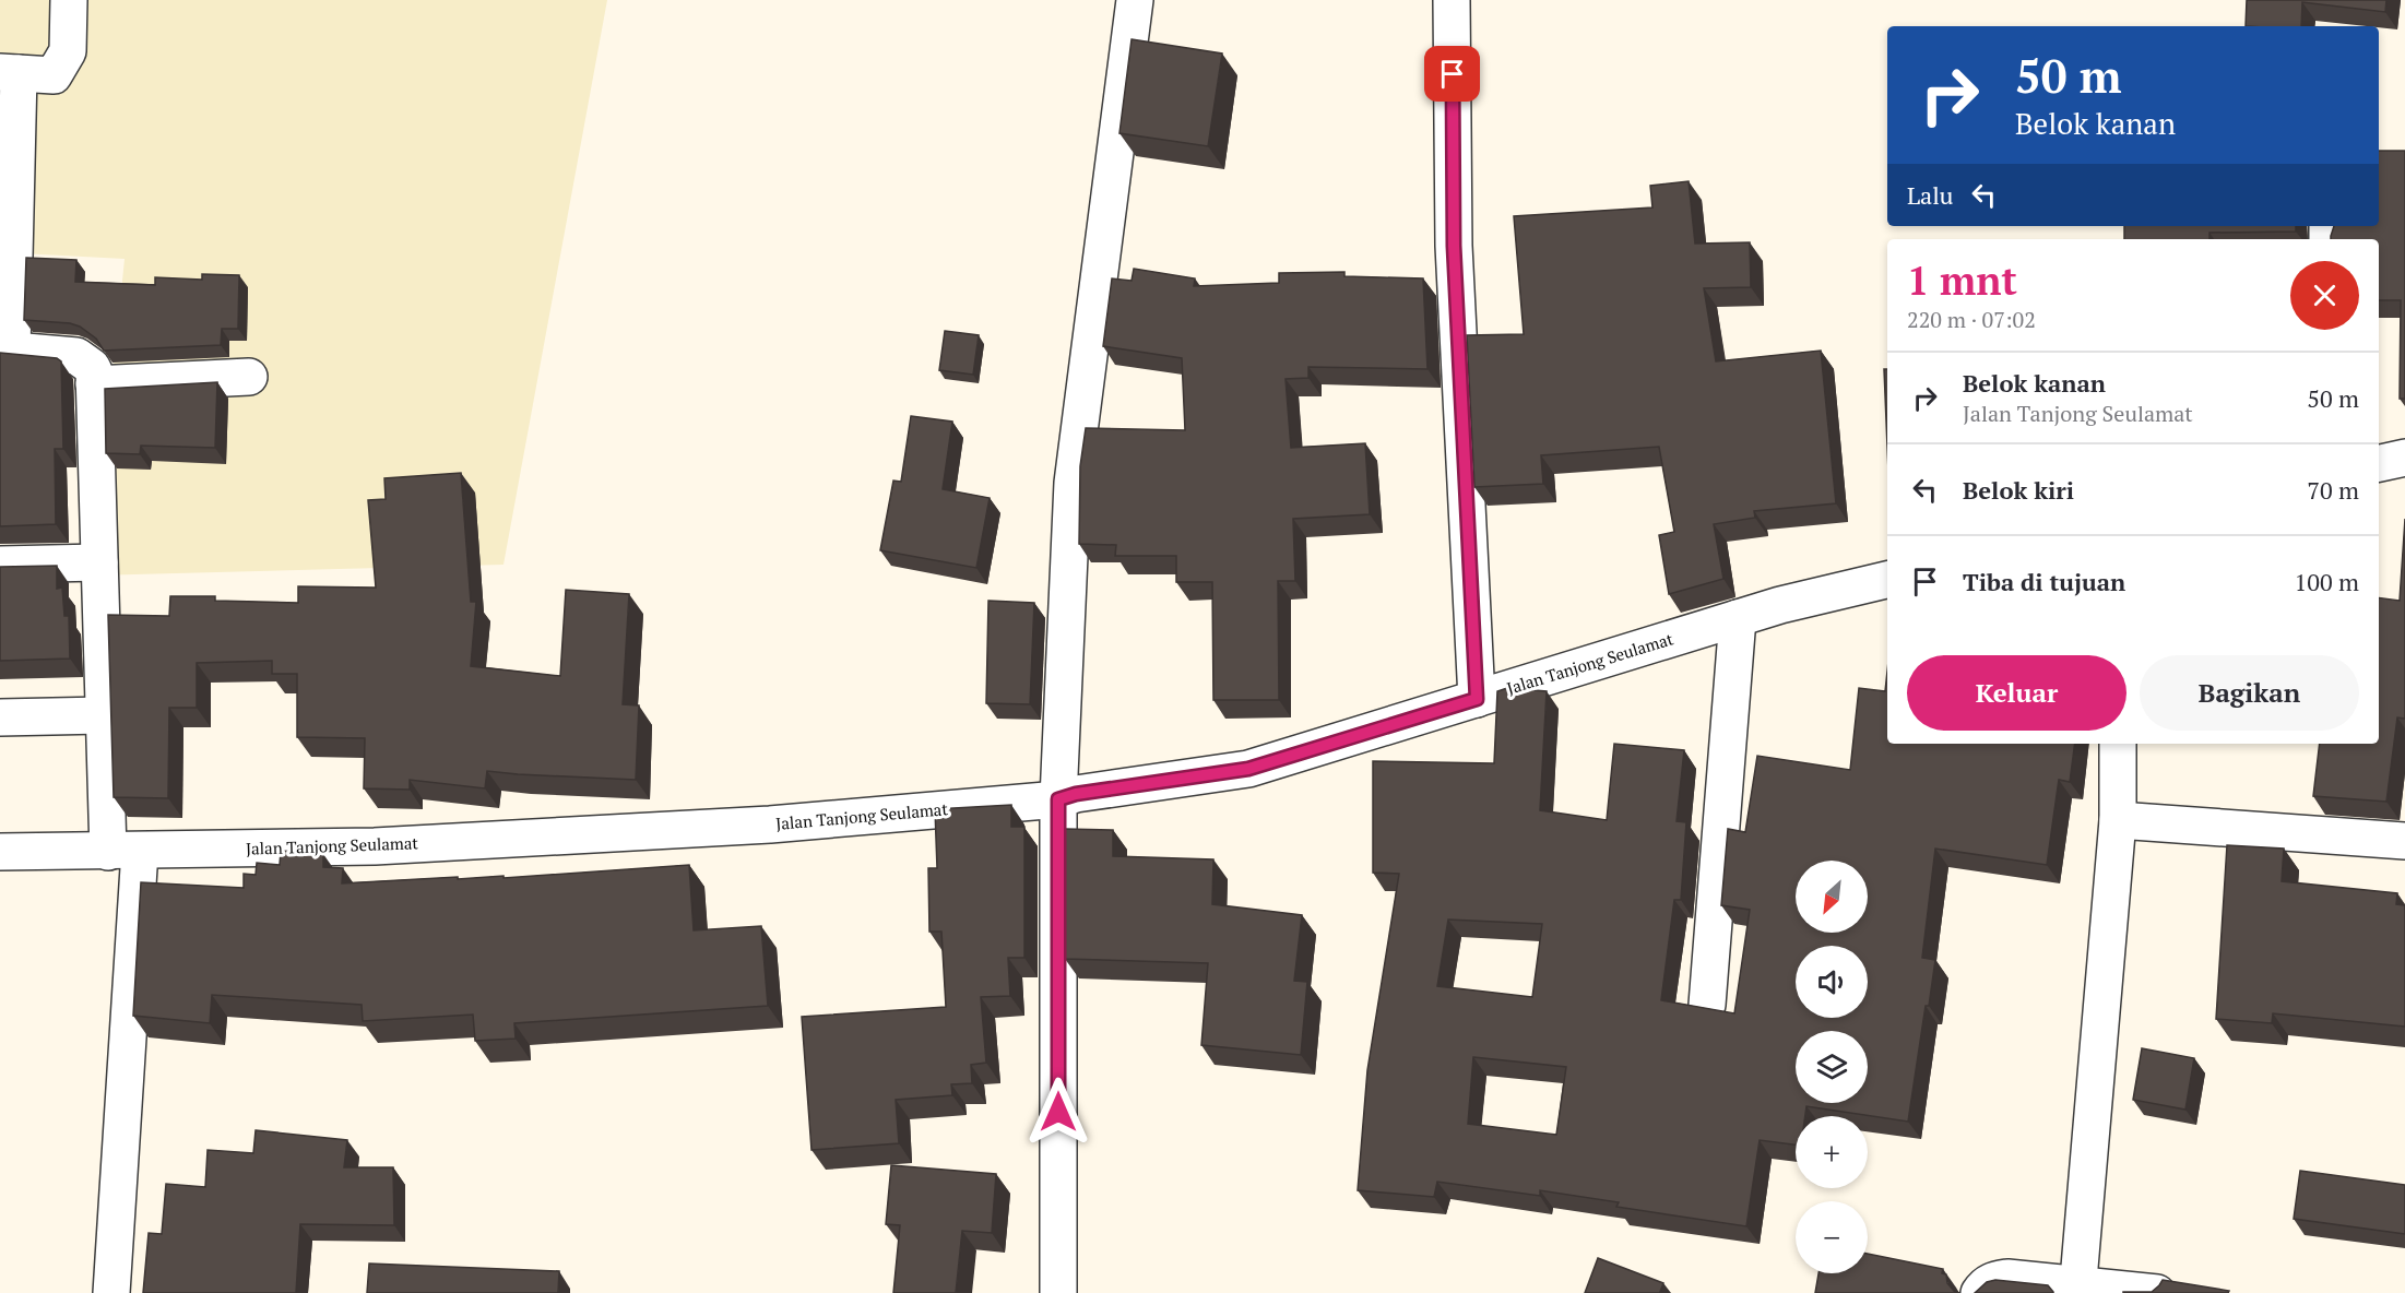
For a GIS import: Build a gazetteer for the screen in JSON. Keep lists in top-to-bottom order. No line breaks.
{"streets":{"street":["Jalan Tanjong Seulamat"]},"north":"bottom left","page":{"turn":["50 m","Belok kanan"],"then":"Lalu","heading":["1 mnt","220 m · 07:02"],"list":[{"name":"Belok kanan","note":"Jalan Tanjong Seulamat","value":"50 m"},{"name":"Belok kiri","value":"70 m"},{"name":"Tiba di tujuan","value":"100 m"}],"buttons":["Keluar","Bagikan"],"map_buttons":["+","−"]}}
